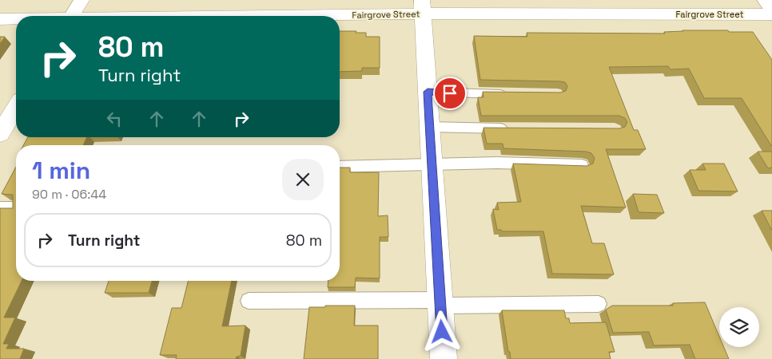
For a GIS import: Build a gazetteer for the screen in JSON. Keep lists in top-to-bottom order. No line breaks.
{"streets":{"street":["Fairgrove Street"]},"page":{"turn":["80 m","Turn right"],"heading":["1 min","90 m · 06:44"],"list":[{"name":"Turn right","value":"80 m"}]}}
